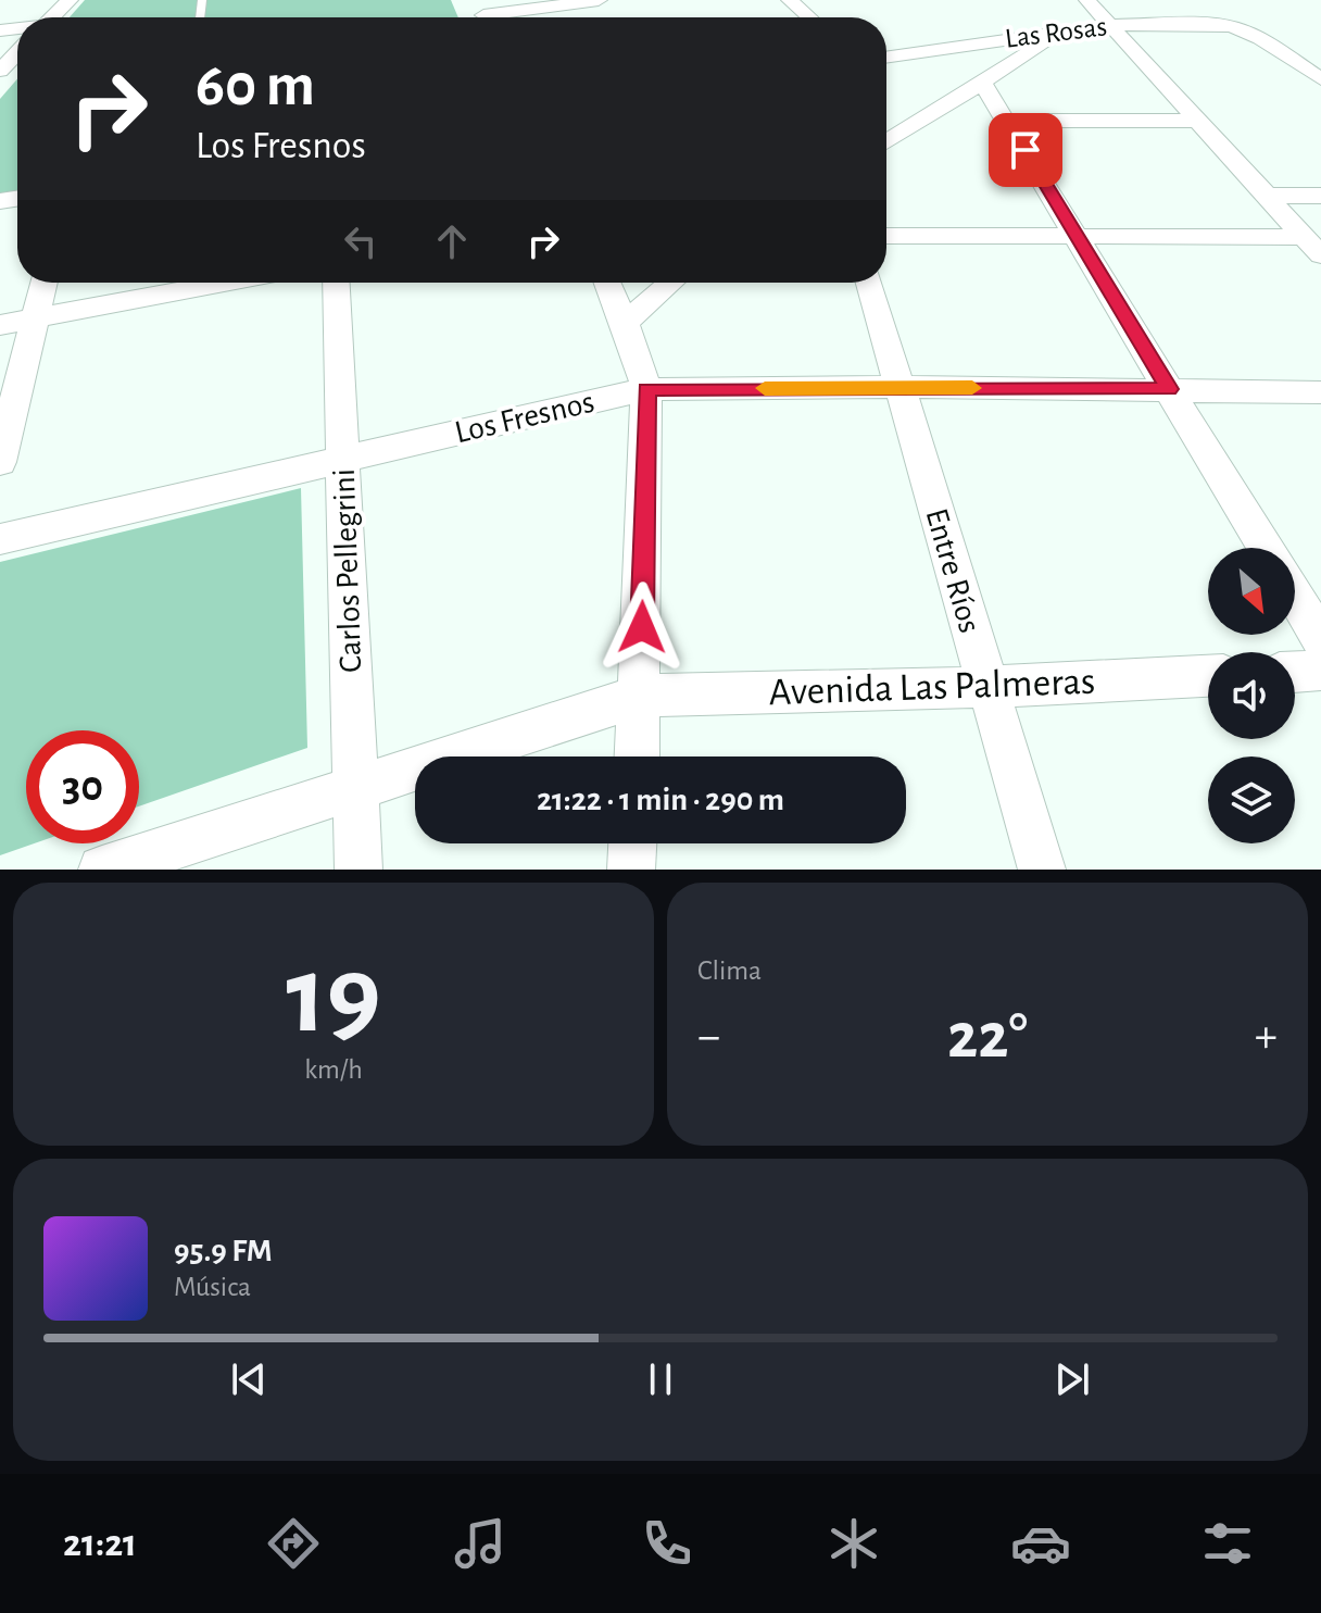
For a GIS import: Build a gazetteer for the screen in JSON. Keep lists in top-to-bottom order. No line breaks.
{"streets":{"street":["Las Rosas","Los Fresnos","Carlos Pellegrini","Entre Ríos","Avenida Las Palmeras"]},"crossings":[["Los Fresnos","Carlos Pellegrini"],["Los Fresnos","Entre Ríos"],["Carlos Pellegrini","Avenida Las Palmeras"],["Entre Ríos","Avenida Las Palmeras"]],"north":"bottom right","page":{"turn":["60 m","Los Fresnos"],"limit":"30","trip":"21:22 · 1 min · 290 m","tile":[["19","km/h"],"Clima"],"heat":["−","22°","+"],"song":["95.9 FM","Música"],"tabs":"21:21"}}
